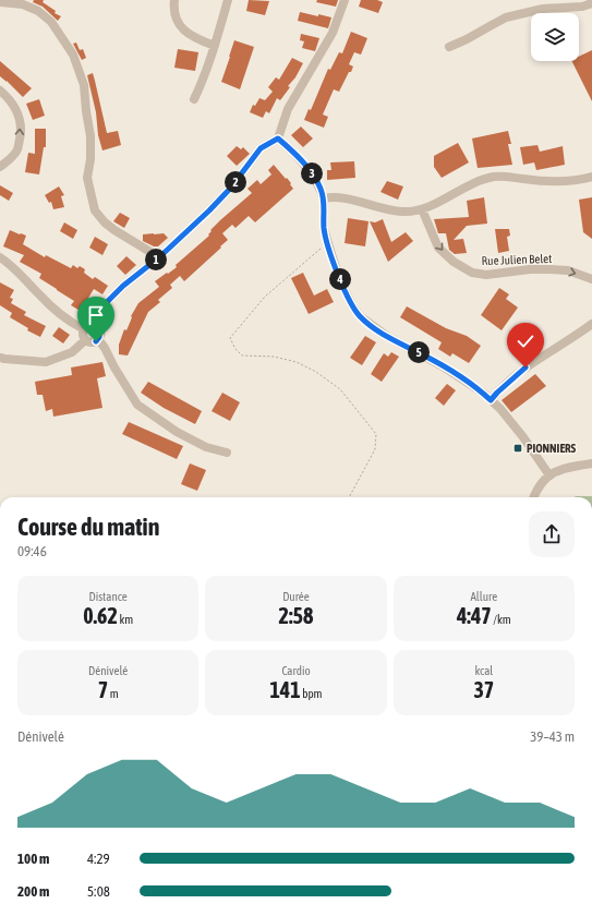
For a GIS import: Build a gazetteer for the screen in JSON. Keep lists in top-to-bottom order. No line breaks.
{"streets":{"street":["Rue Julien Belet"]},"one_way":["Rue Julien Belet"],"places":{"transit":["PIONNIERS"]},"page":{"pins":["3","2","1","4","5"],"heading":["Course du matin","09:46"],"stats":[["Distance","0.62 km"],["Durée","2:58"],["Allure","4:47 /km"],["Dénivelé","7 m"],["Cardio","141 bpm"],["kcal","37"]],"chart":["Dénivelé","39–43 m"],"list":[{"name":"100 m","note":"4:29"},{"name":"200 m","note":"5:08"}]}}
